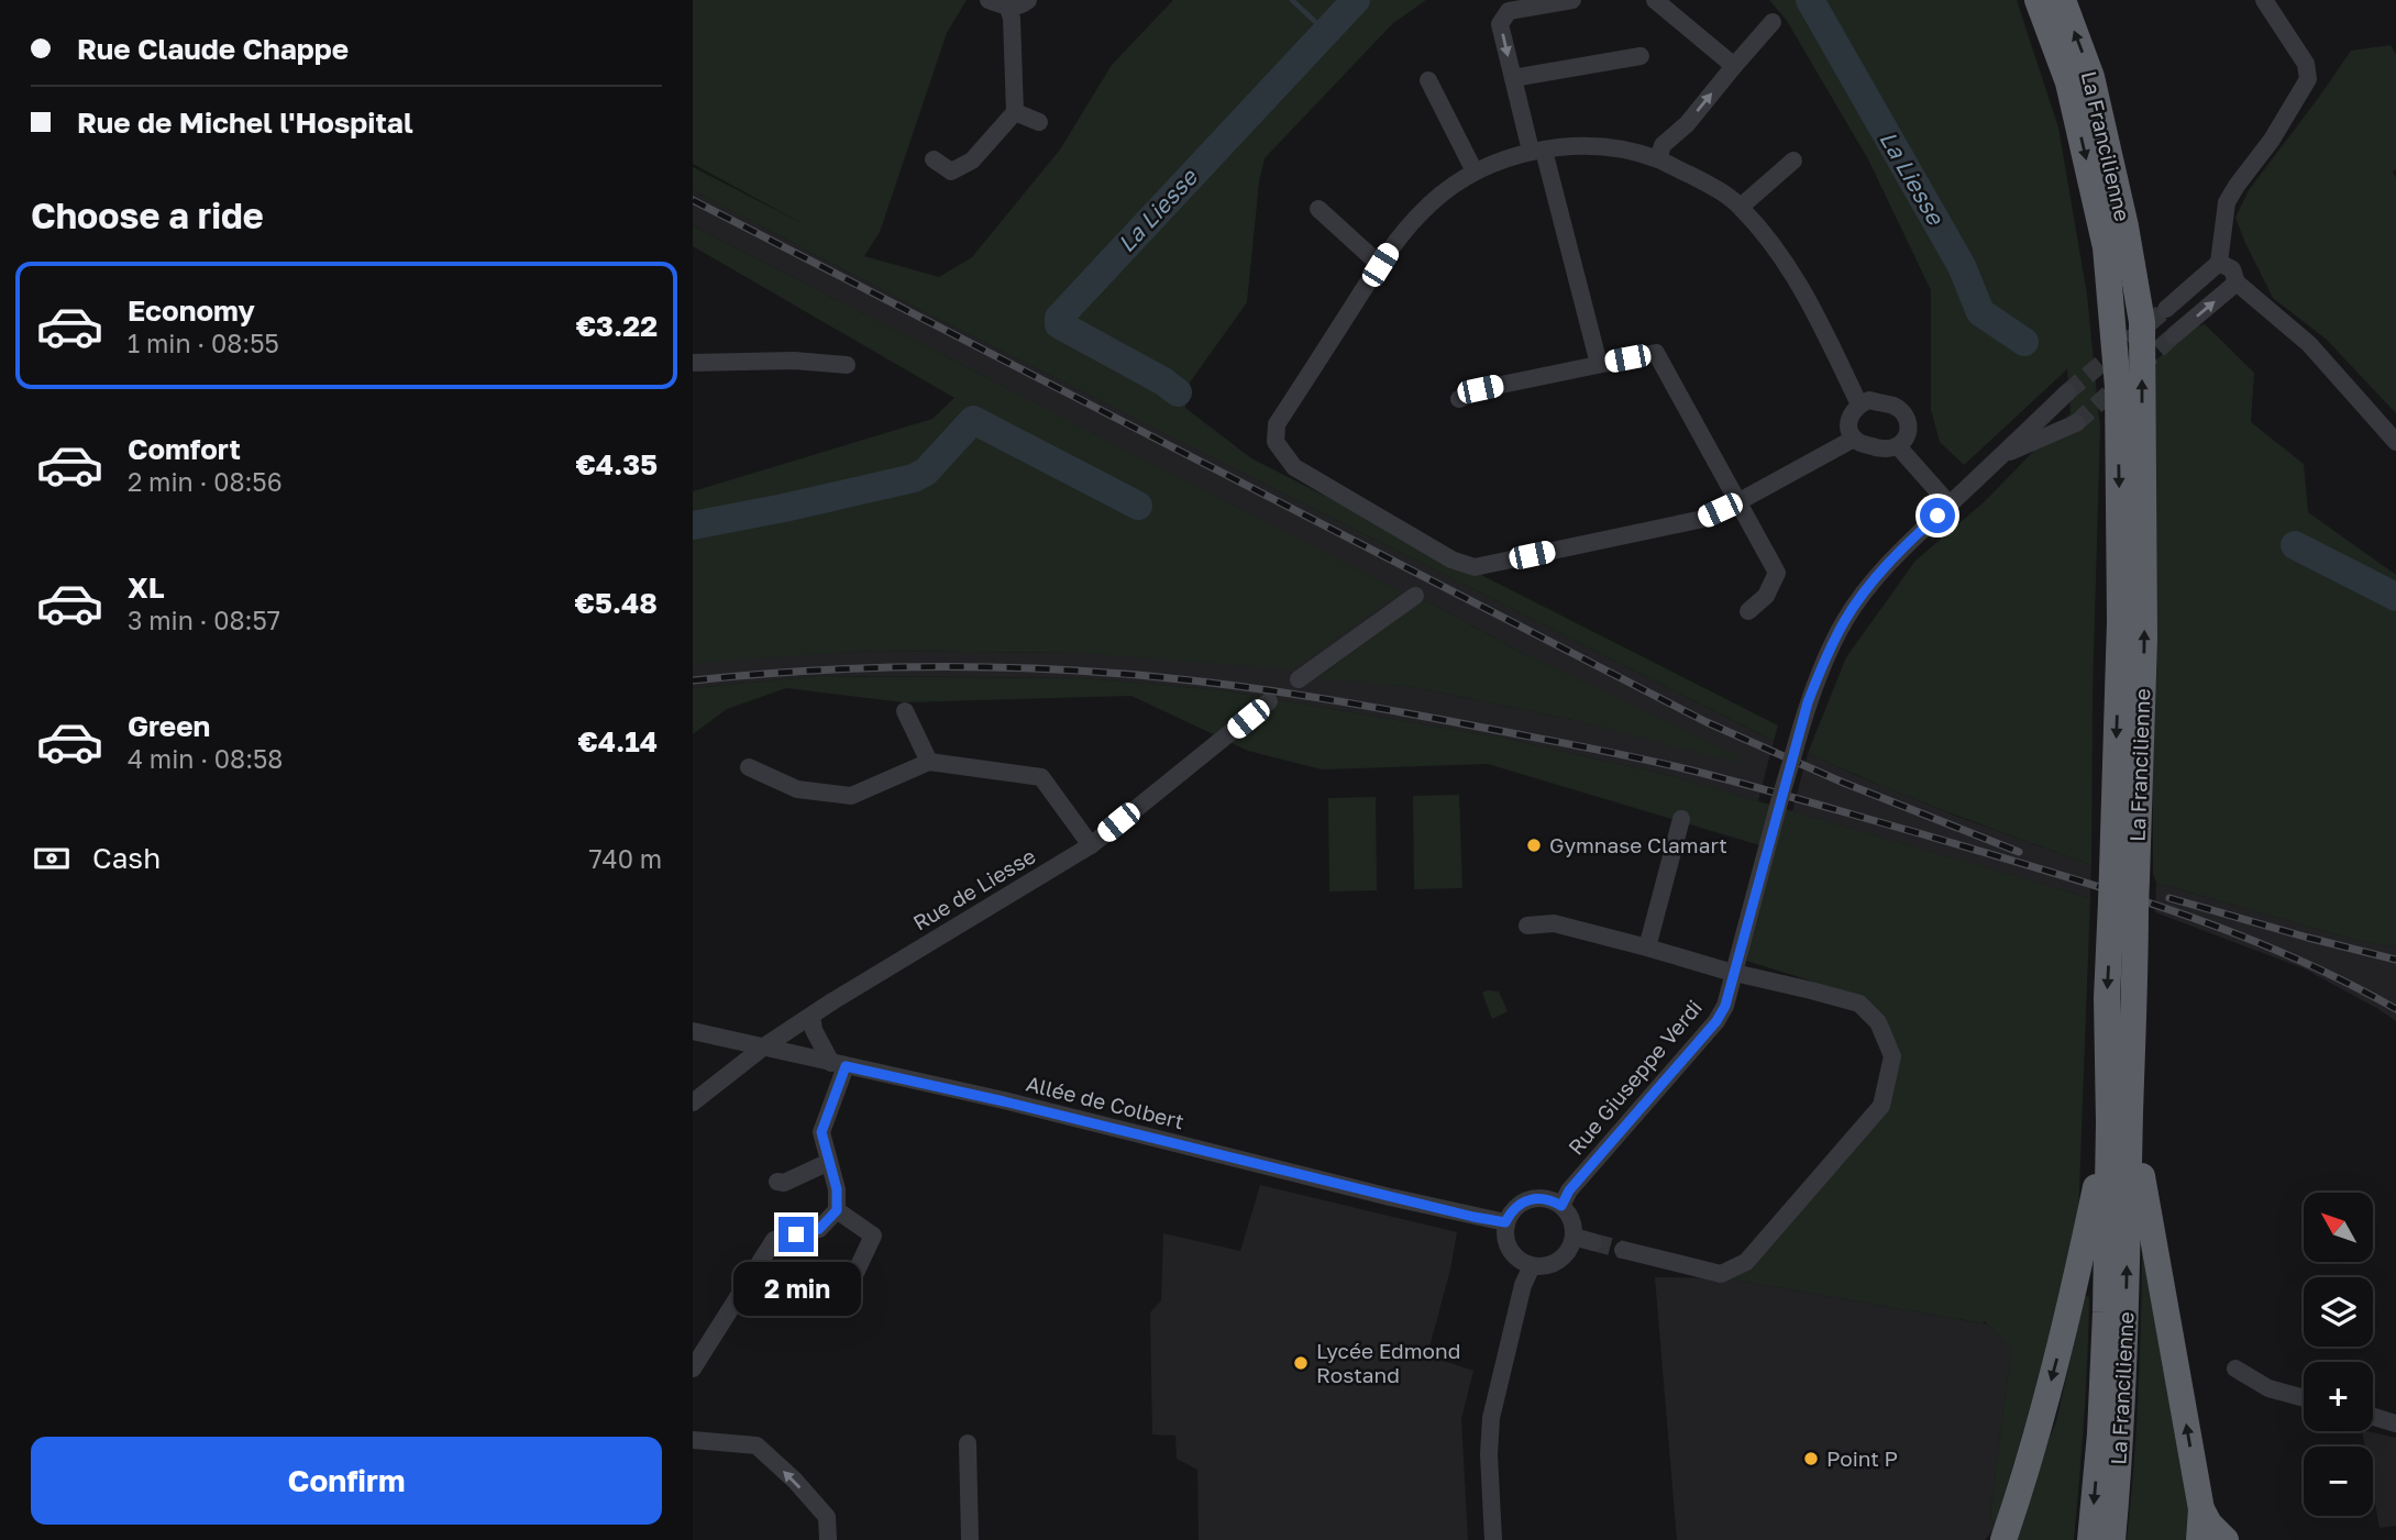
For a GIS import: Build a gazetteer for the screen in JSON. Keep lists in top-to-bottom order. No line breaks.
{"streets":{"highway":["La Francilienne"],"street":["Rue de Liesse","Rue Giuseppe Verdi","Allée de Colbert"]},"crossings":[["Rue de Liesse","Allée de Colbert"],["Rue Giuseppe Verdi","Allée de Colbert"]],"water":["La Liesse"],"places":["Gymnase Clamart","Lycée Edmond Rostand","Point P"],"north":"top left","page":{"banner":["Rue Claude Chappe","Rue de Michel l'Hospital"],"heading":"Choose a ride","list":[{"name":"Economy","note":"1 min · 08:55","value":"€3.22"},{"name":"Comfort","note":"2 min · 08:56","value":"€4.35"},{"name":"XL","note":"3 min · 08:57","value":"€5.48"},{"name":"Green","note":"4 min · 08:58","value":"€4.14"}],"pay":["Cash","740 m"],"map_buttons":["+","−"],"bubble":"2 min","buttons":"Confirm"}}
